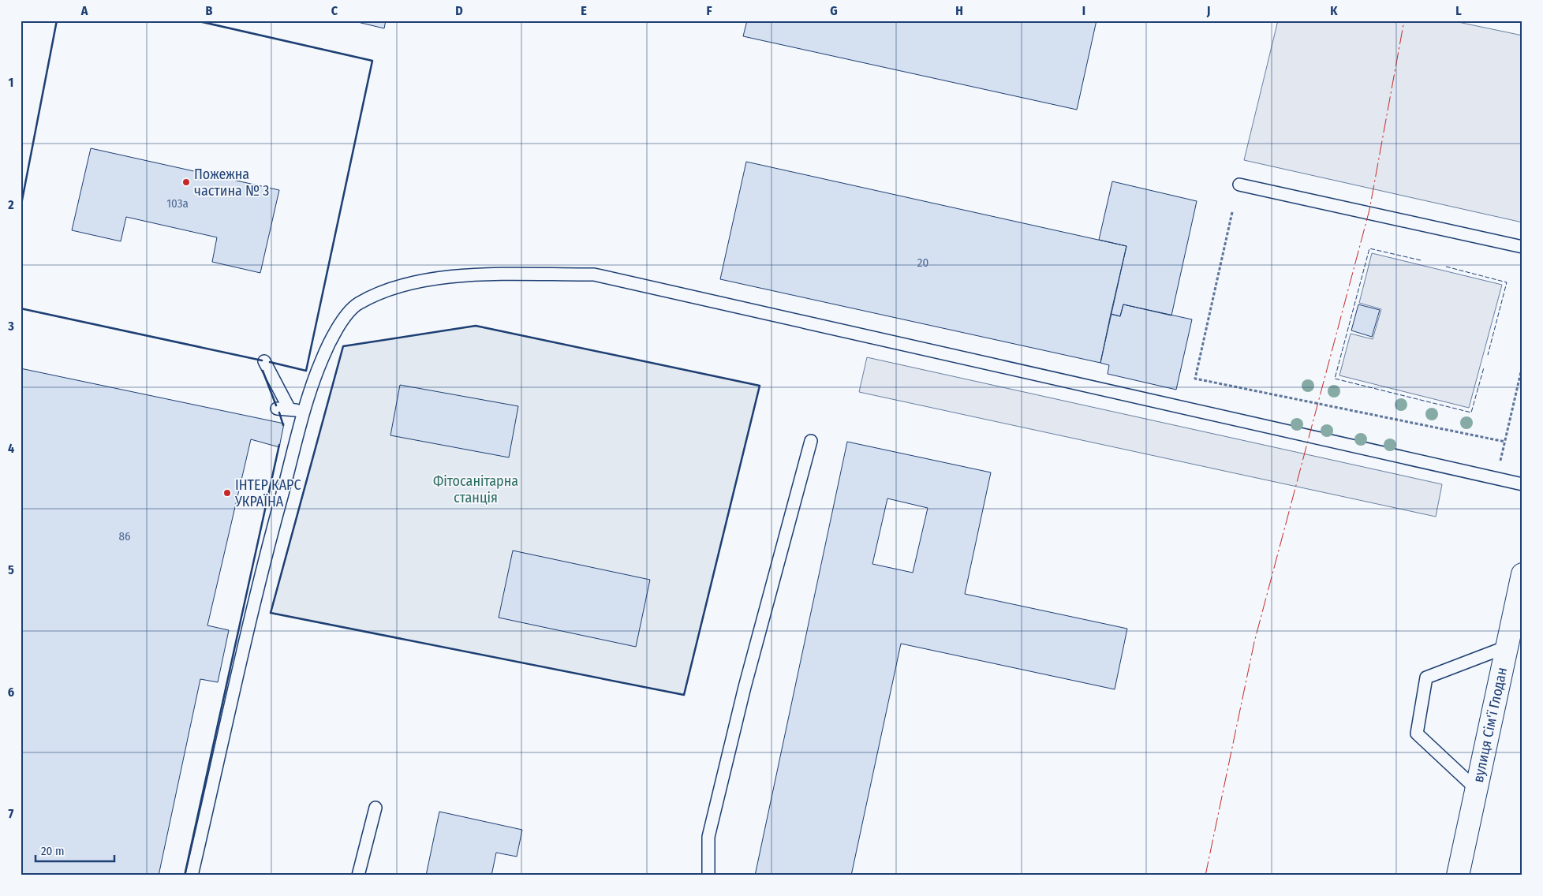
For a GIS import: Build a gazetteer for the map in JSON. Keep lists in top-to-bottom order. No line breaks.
{"streets":{"street":["вулиця Сім'ї Глодан"]},"parks":["Фітосанітарна станція"],"places":["Пожежна частина № 3","ІНТЕР КАРС УКРАЇНА"],"house_numbers":["103а","20","86"],"scale_bar":"20 m","grid":{"columns":["A","B","C","D","E","F","G","H","I","J","K","L"],"rows":["1","2","3","4","5","6","7"]}}
